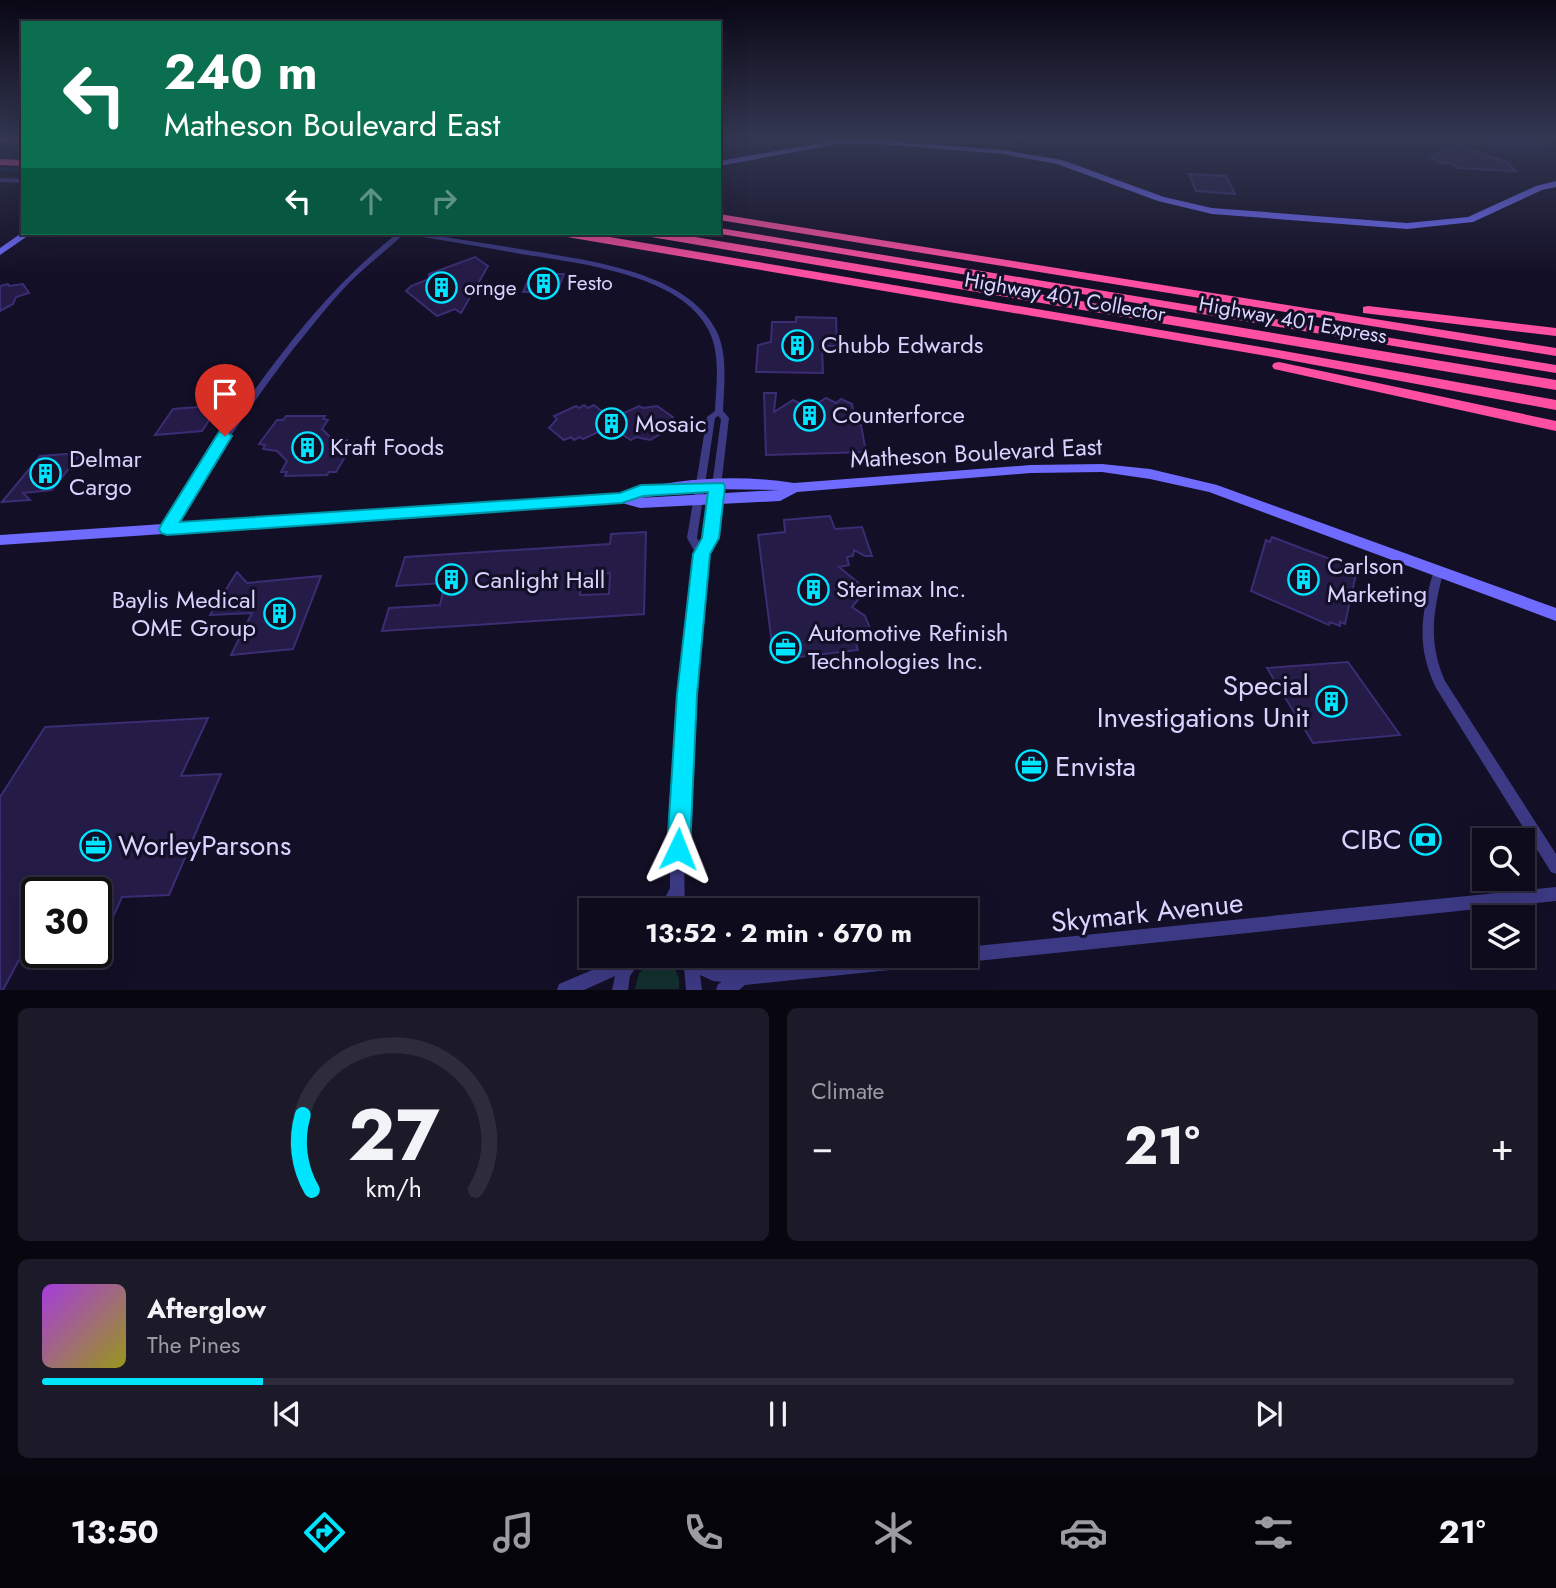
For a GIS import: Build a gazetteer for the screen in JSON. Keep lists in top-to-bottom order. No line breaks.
{"streets":{"highway":["Highway 401 Collector","Highway 401 Express"],"street":["Matheson Boulevard East","Skymark Avenue"]},"places":{"building":["Festo","ornge","Chubb Edwards","Counterforce","Mosaic","Kraft Foods","Delmar Cargo","Canlight Hall","Carlson Marketing","Sterimax Inc.","Baylis Medical OME Group","Special Investigations Unit"],"office":["Automotive Refinish Technologies Inc.","Envista","WorleyParsons"],"bank":["CIBC"]},"page":{"turn":["240 m","Matheson Boulevard East"],"limit":"30","trip":"13:52 · 2 min · 670 m","tile":"Climate","heat":["−","21°","+"],"song":["Afterglow","The Pines"],"tabs":["13:50","21°"],"gauge":["27","km/h"]}}
